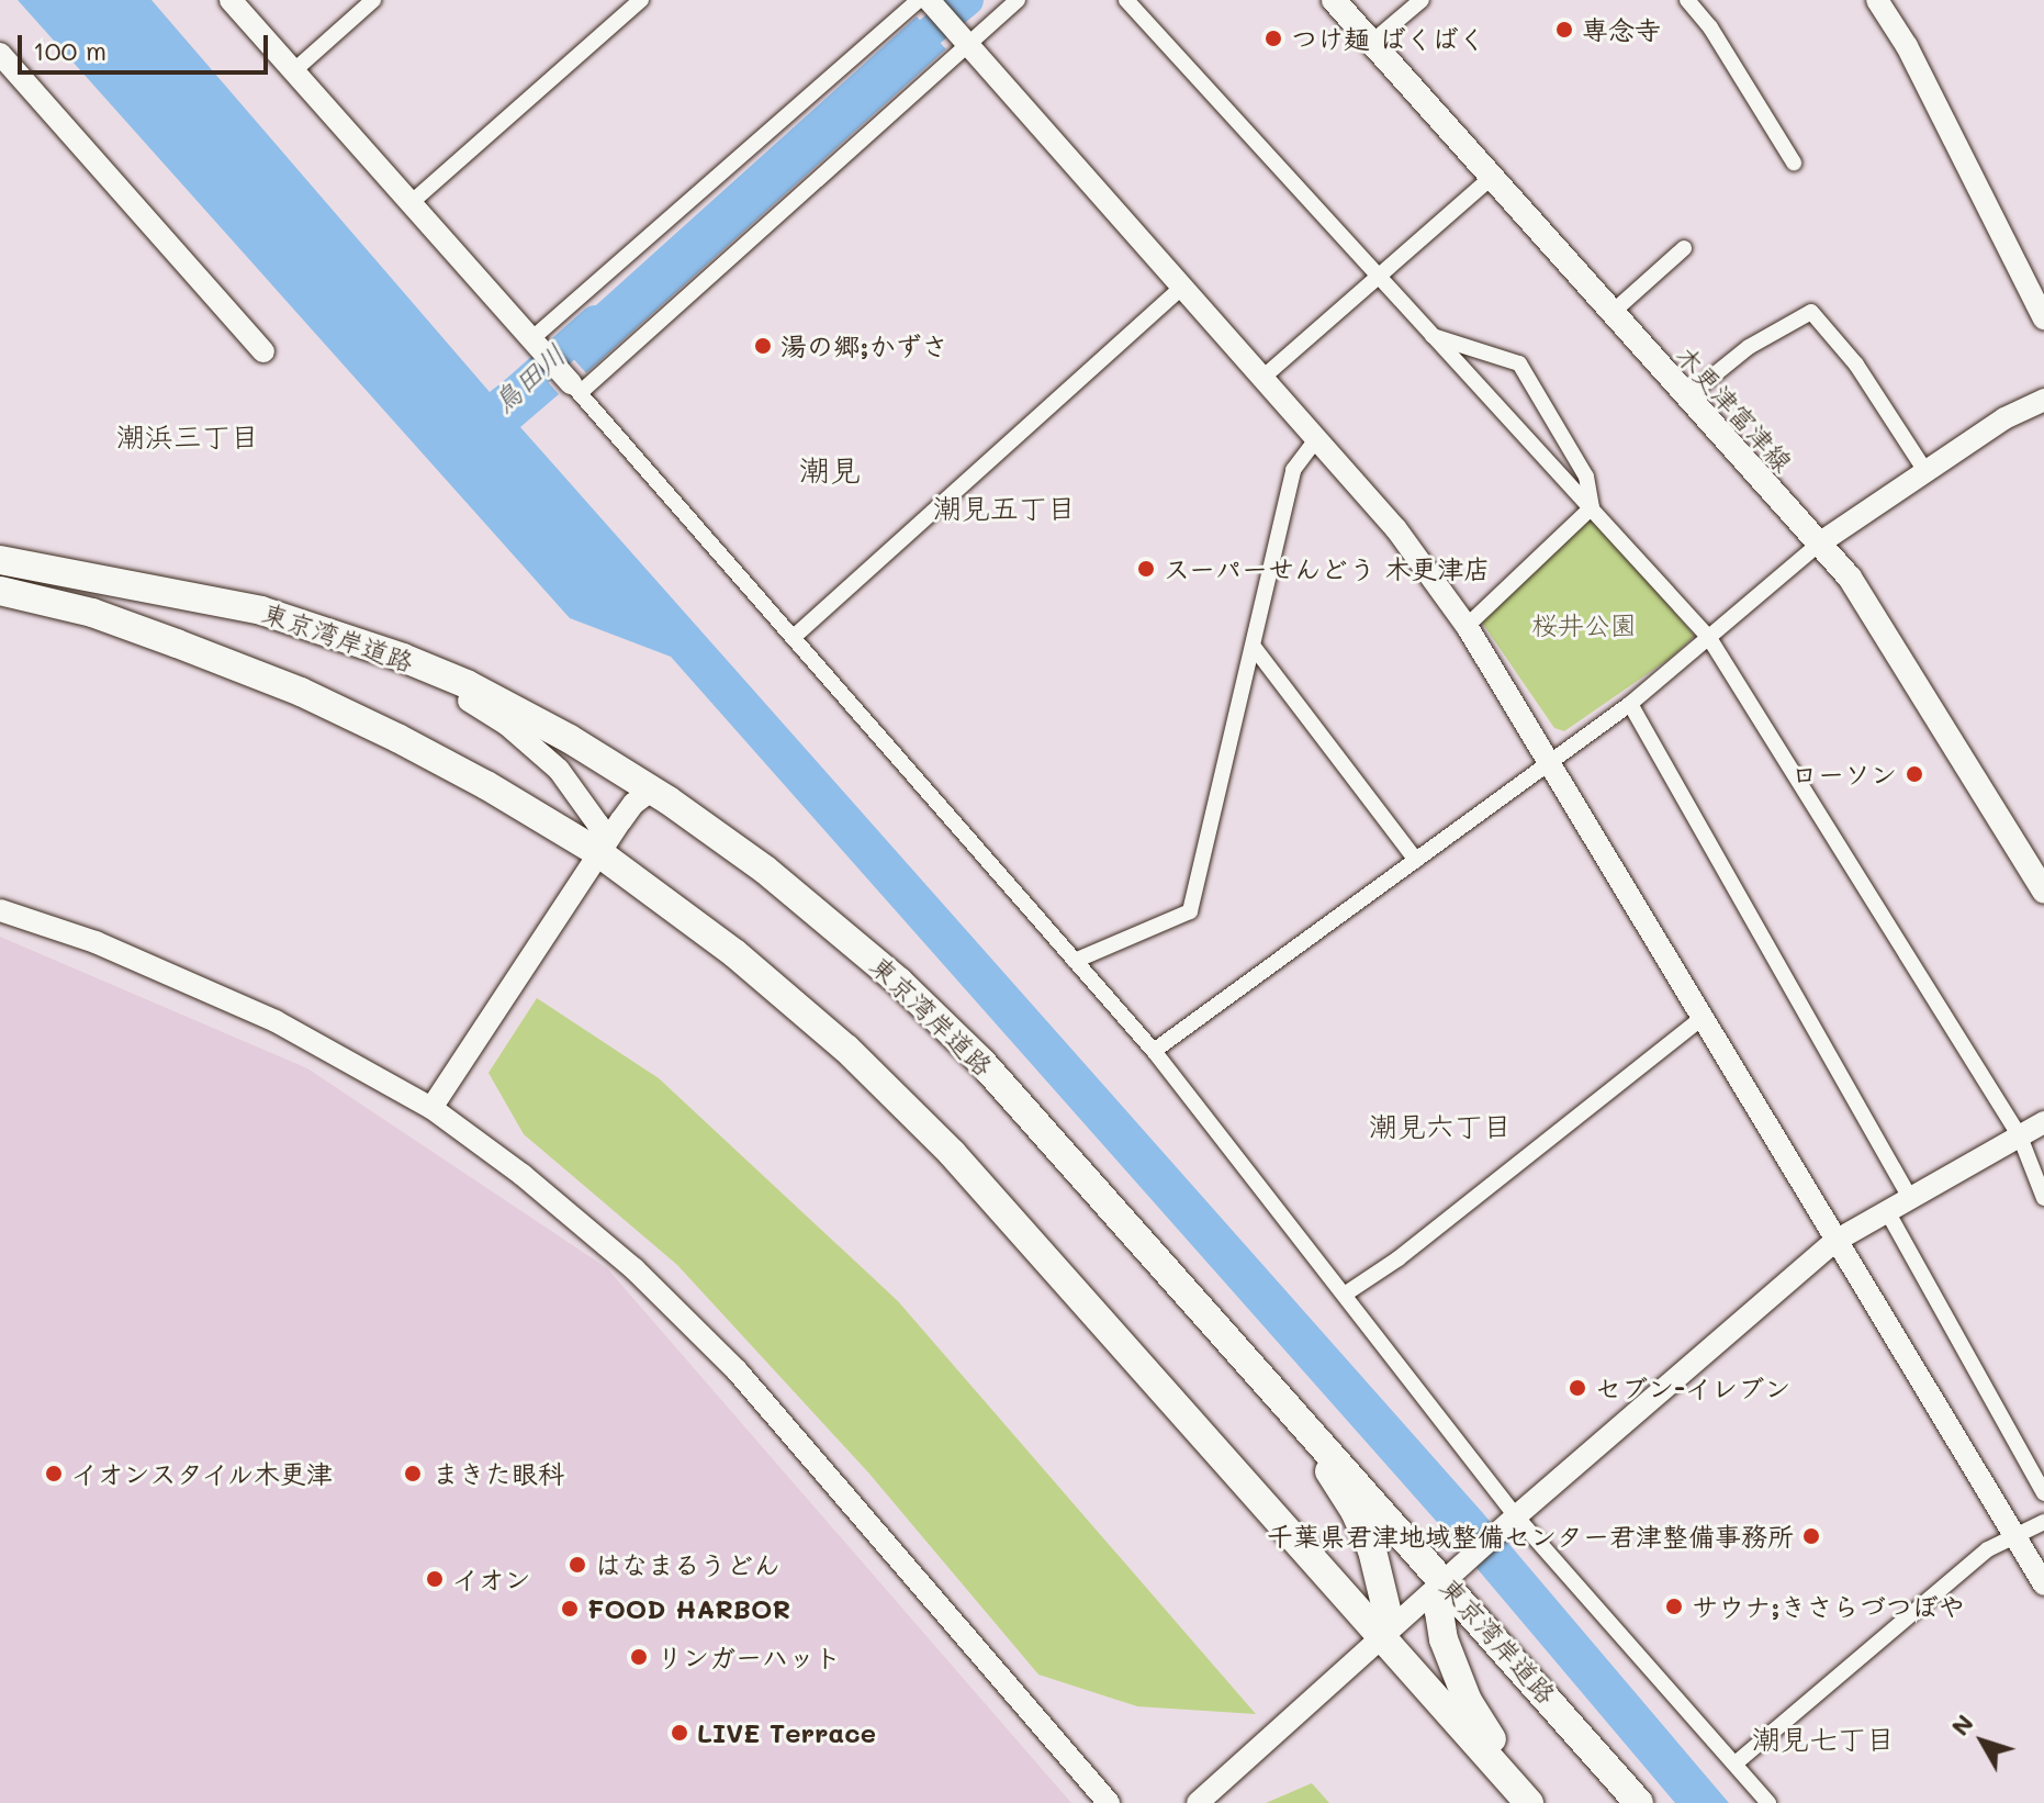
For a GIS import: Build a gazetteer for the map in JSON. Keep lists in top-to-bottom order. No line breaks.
{"streets":{"highway":["東京湾岸道路"],"main road":["木更津富津線"]},"districts":["潮浜三丁目","潮見","潮見五丁目","潮見六丁目","潮見七丁目"],"water":["鳥田川"],"parks":["桜井公園"],"places":["専念寺","つけ麺 ばくばく","湯の郷;かずさ","スーパーせんどう 木更津店","ローソン","セブン-イレブン","イオンスタイル木更津","まきた眼科","千葉県君津地域整備センター君津整備事務所","はなまるうどん","イオン","サウナ;きさらづつぼや","FOOD HARBOR","リンガーハット","LIVE Terrace"],"scale_bar":"100 m","north":"top left"}
